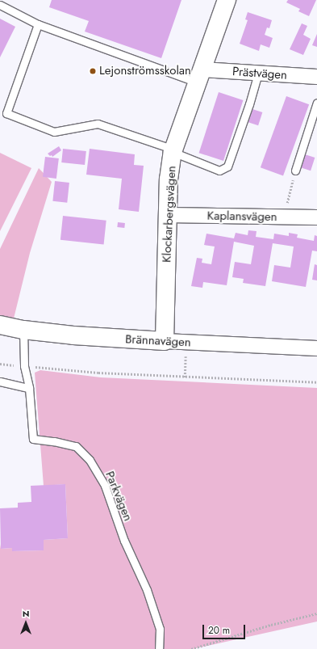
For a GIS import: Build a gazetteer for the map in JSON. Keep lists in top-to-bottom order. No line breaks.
{"streets":{"street":["Prästvägen","Klockarbergsvägen","Kaplansvägen","Brännavägen"],"lane":["Parkvägen"]},"crossings":[["Prästvägen","Klockarbergsvägen"],["Klockarbergsvägen","Kaplansvägen"],["Klockarbergsvägen","Brännavägen"],["Brännavägen","Parkvägen"]],"places":["Lejonströmsskolan"],"scale_bar":"20 m","north":"top"}
